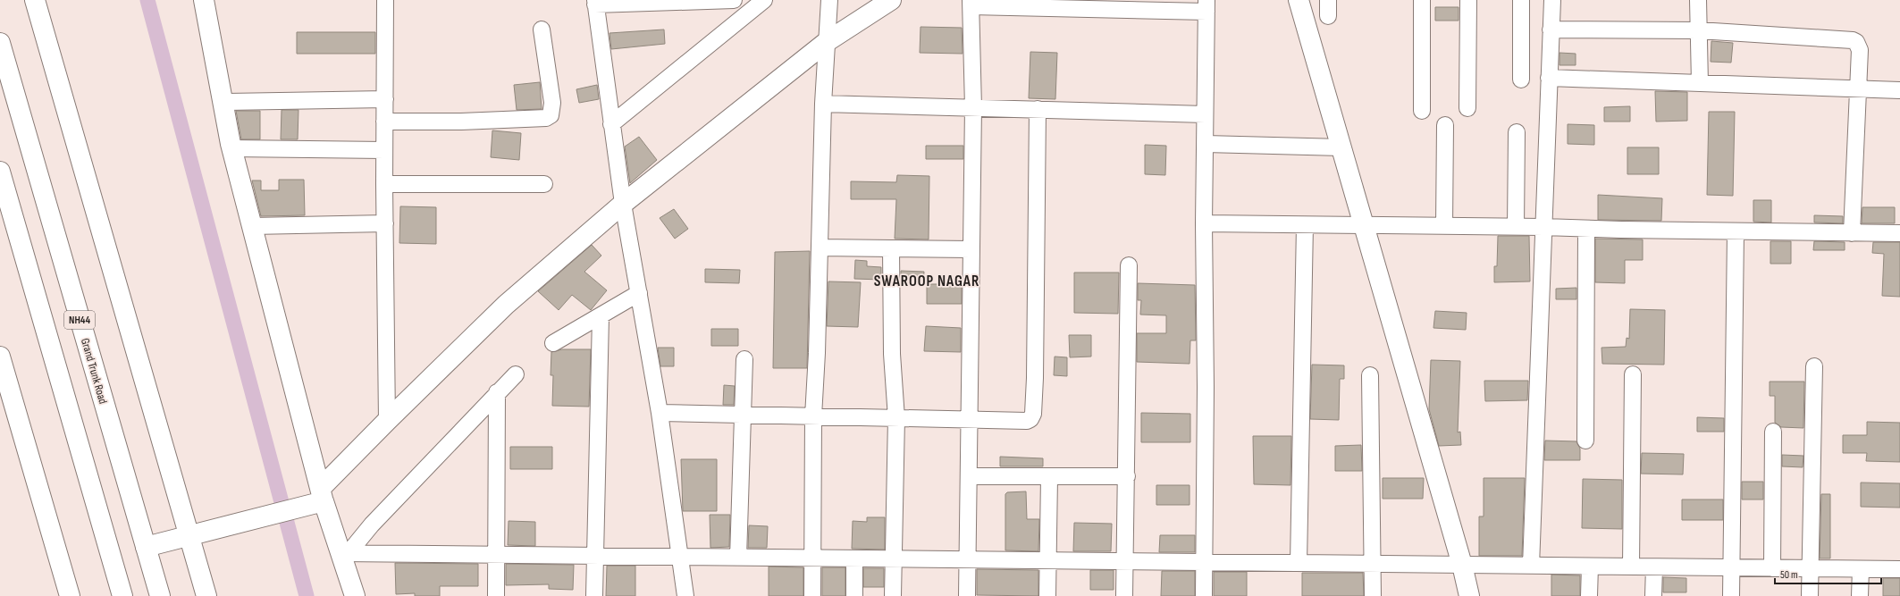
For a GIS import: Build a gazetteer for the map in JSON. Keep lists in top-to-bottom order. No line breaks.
{"streets":{"main road":["NH44","Grand Trunk Road"]},"districts":["SWAROOP NAGAR"],"scale_bar":"50 m"}
